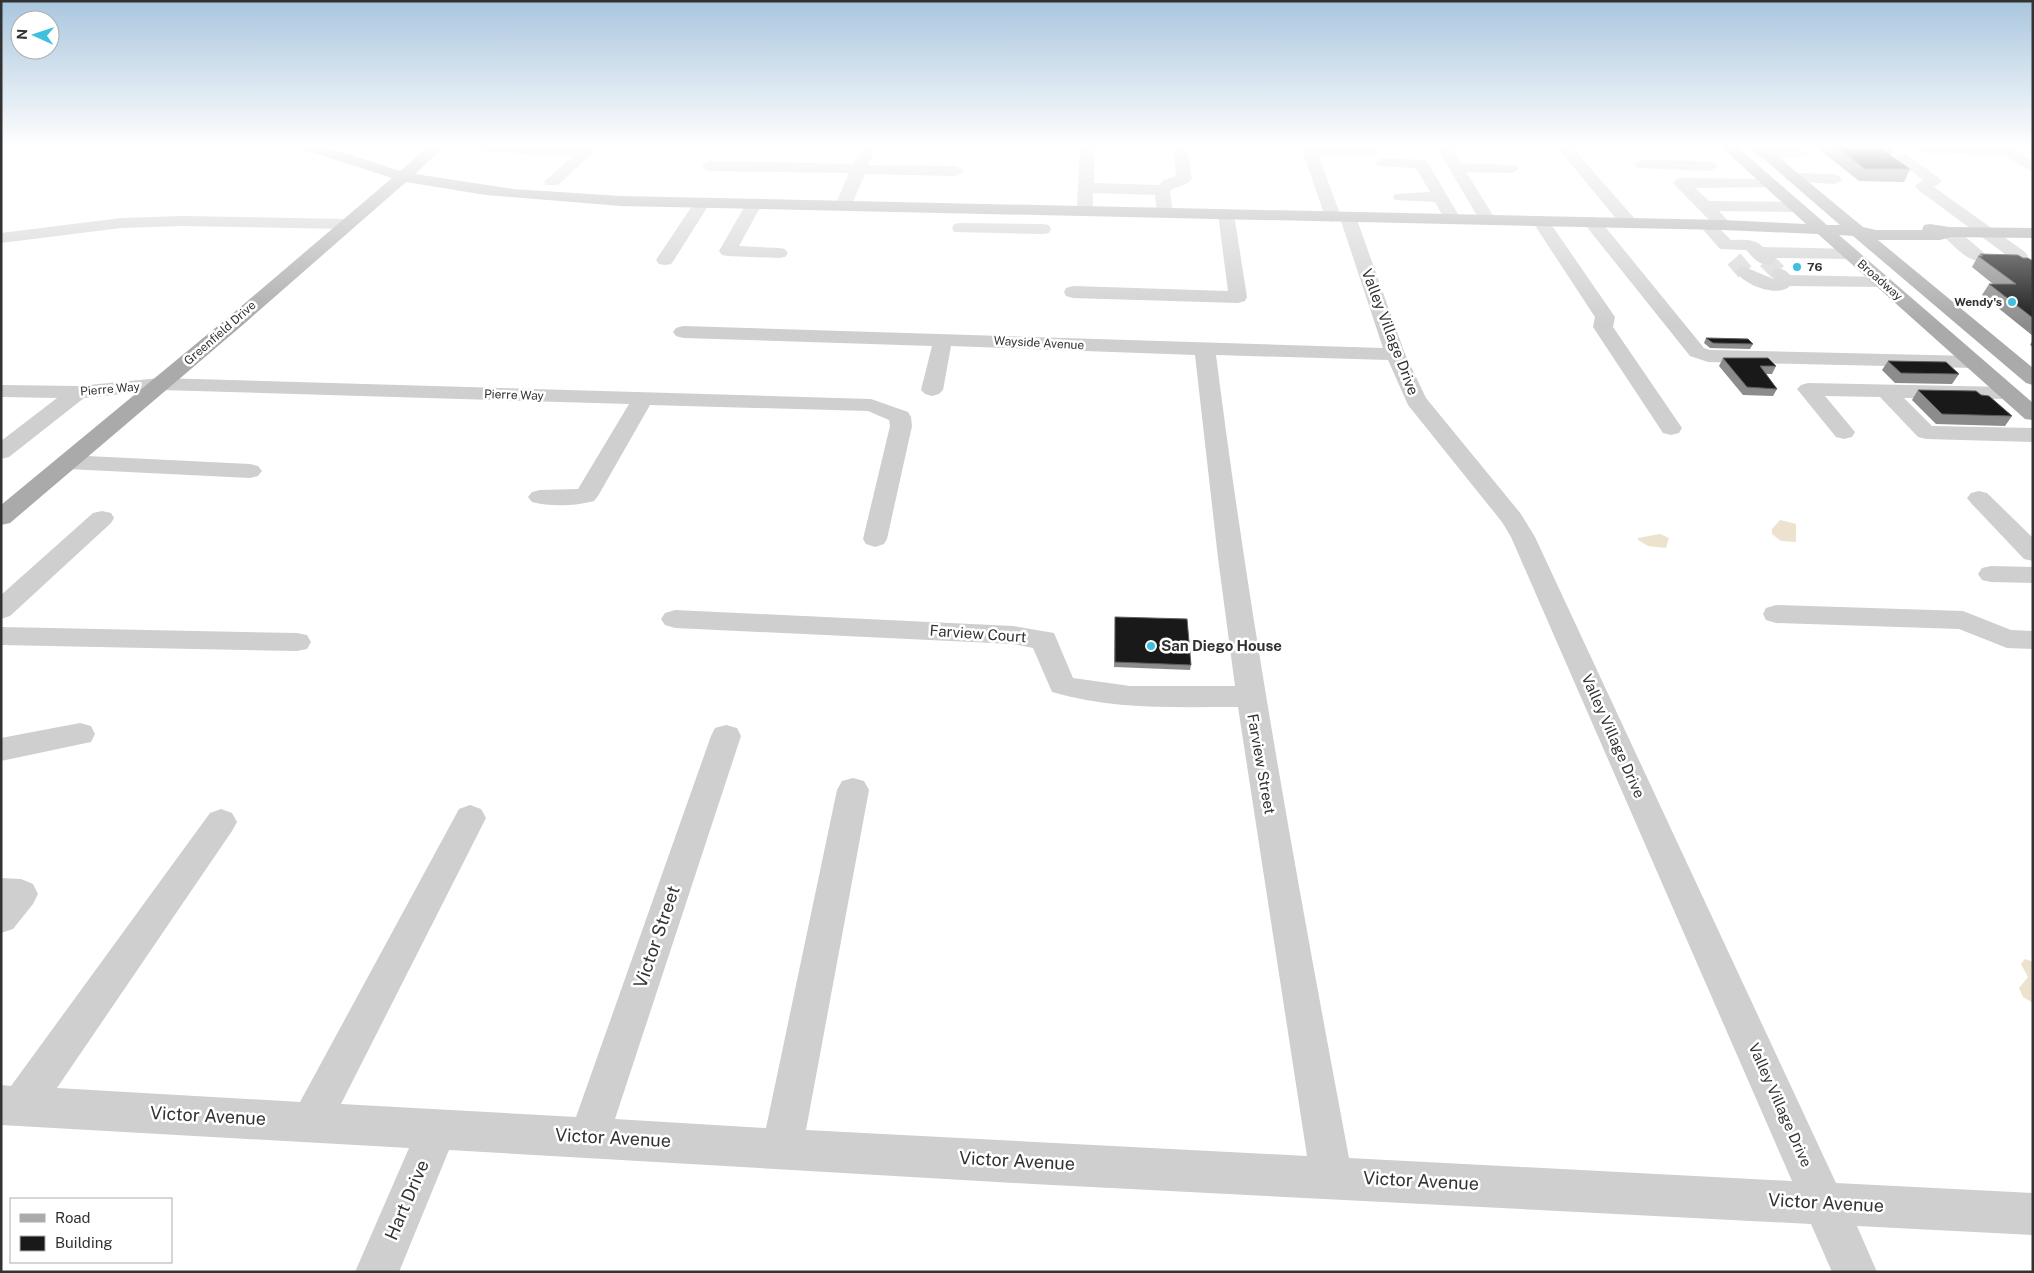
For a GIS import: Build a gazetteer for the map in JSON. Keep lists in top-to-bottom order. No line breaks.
{"streets":{"main road":["Broadway","Greenfield Drive"],"street":["Valley Village Drive","Wayside Avenue","Pierre Way","Farview Court","Farview Street","Victor Street","Victor Avenue","Hart Drive"]},"crossings":[["Valley Village Drive","Wayside Avenue"],["Valley Village Drive","Victor Avenue"],["Greenfield Drive","Pierre Way"],["Wayside Avenue","Farview Street"],["Farview Court","Farview Street"],["Farview Street","Victor Avenue"],["Victor Street","Victor Avenue"],["Victor Avenue","Hart Drive"]],"places":["76","Wendy's","San Diego House"],"legend":["Road","Building"],"north":"left"}
